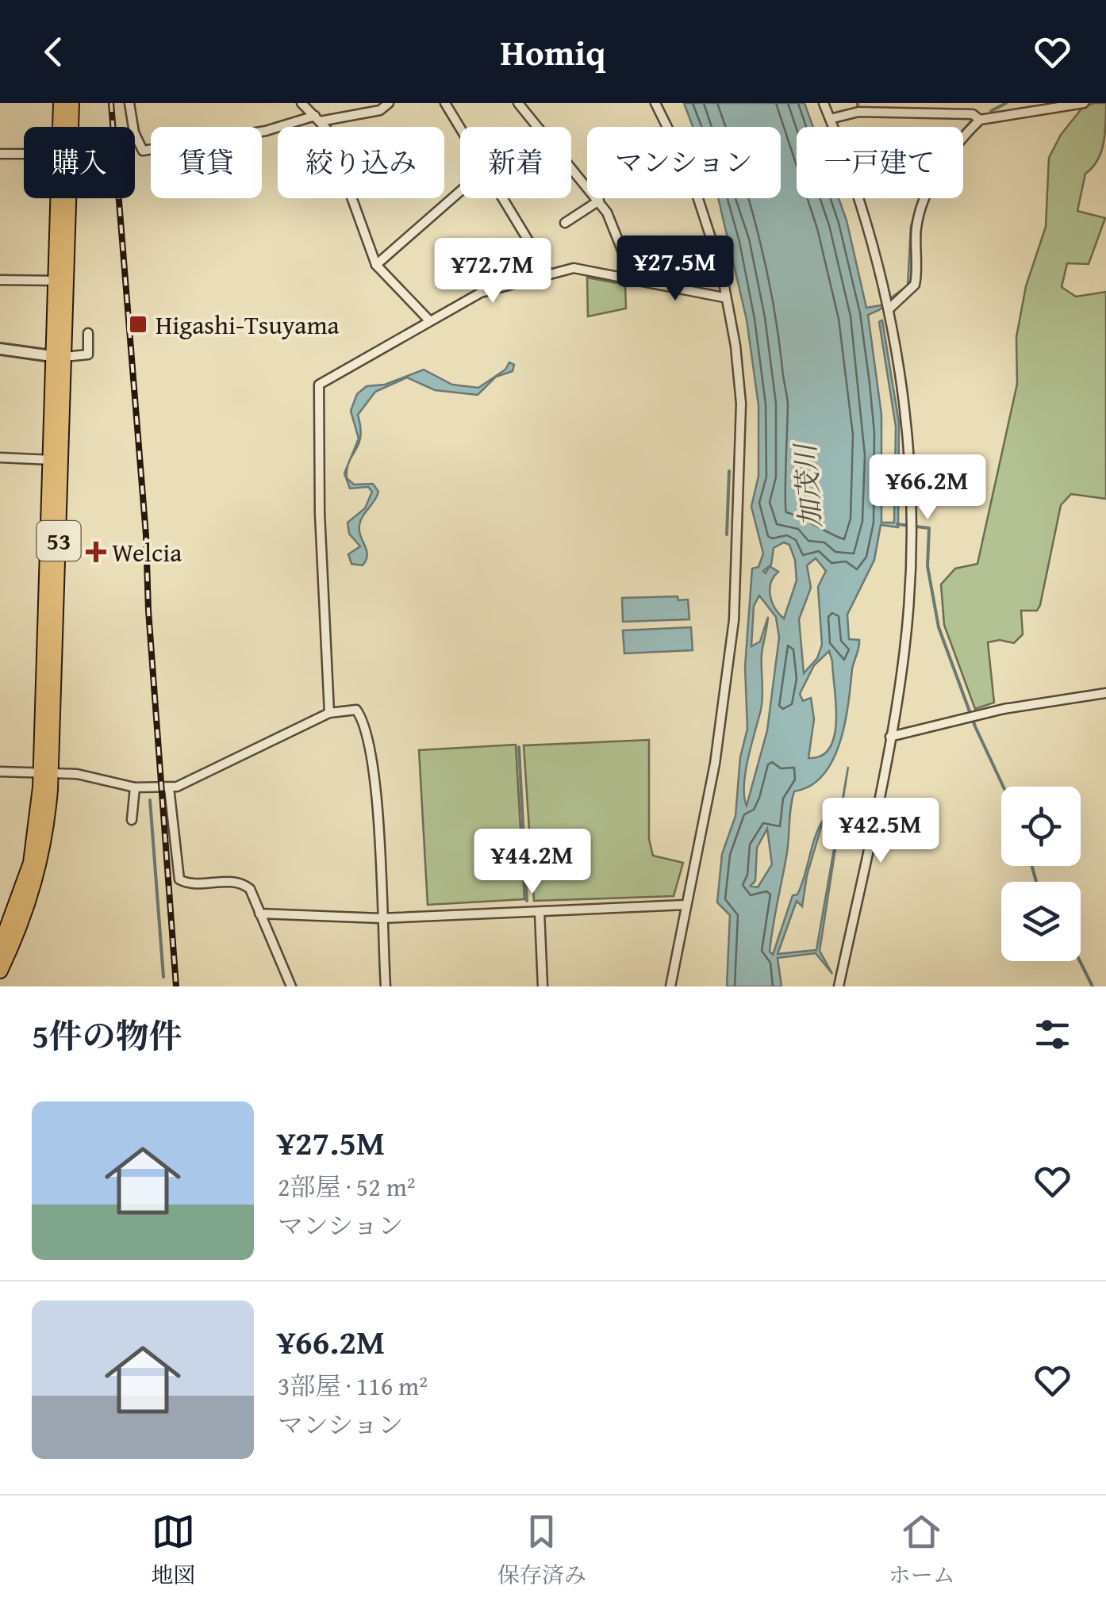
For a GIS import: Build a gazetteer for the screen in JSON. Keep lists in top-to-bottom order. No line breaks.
{"streets":{"highway":["53"]},"water":["加茂川"],"places":{"transit":["Higashi-Tsuyama"],"health":["Welcia"]},"page":{"header":"Homiq","chip":["購入","賃貸","絞り込み","新着","マンション","一戸建て"],"price":["¥27.5M","¥72.7M","¥66.2M","¥42.5M","¥44.2M"],"heading":"5件の物件","list":[{"name":"¥27.5M","note":"2部屋 · 52 m² · マンション"},{"name":"¥66.2M","note":"3部屋 · 116 m² · マンション"}],"tabs":["地図","保存済み","ホーム"]}}
